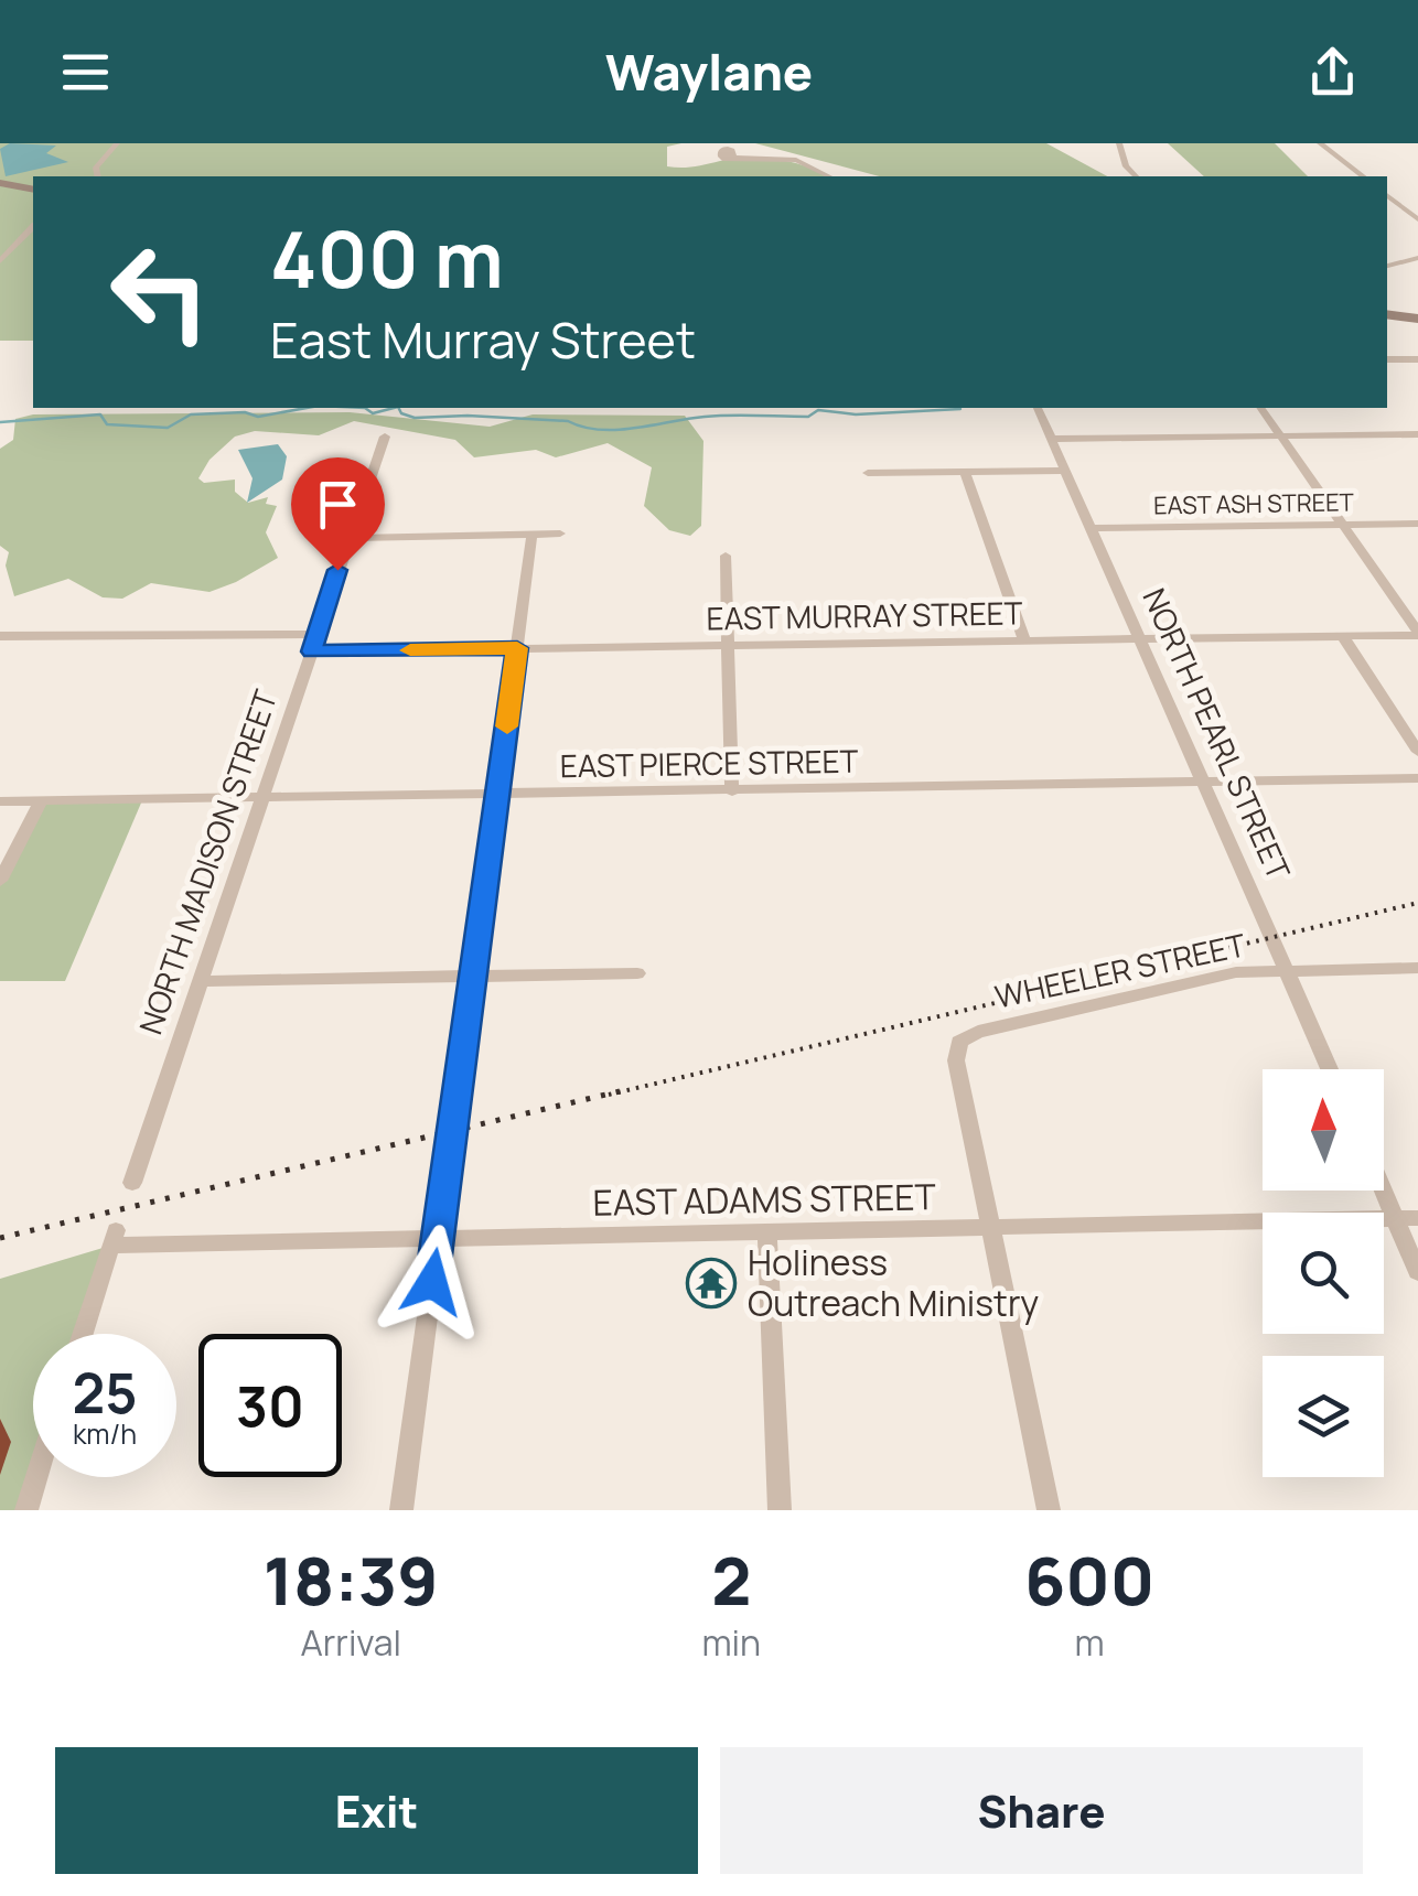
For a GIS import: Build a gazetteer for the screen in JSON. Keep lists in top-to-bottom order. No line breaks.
{"streets":{"street":["EAST ASH STREET","EAST MURRAY STREET","NORTH PEARL STREET","EAST PIERCE STREET","NORTH MADISON STREET","WHEELER STREET","EAST ADAMS STREET"]},"crossings":[["EAST ASH STREET","NORTH PEARL STREET"],["EAST MURRAY STREET","NORTH PEARL STREET"],["EAST MURRAY STREET","NORTH MADISON STREET"],["NORTH PEARL STREET","EAST PIERCE STREET"],["NORTH PEARL STREET","WHEELER STREET"],["EAST PIERCE STREET","NORTH MADISON STREET"],["WHEELER STREET","EAST ADAMS STREET"]],"places":{"temple":["Holiness Outreach Ministry"]},"north":"top","page":{"header":"Waylane","turn":["400 m","East Murray Street"],"speed":"25 km/h","limit":"30","eta":["18:39","Arrival","2","min","600","m"],"buttons":["Exit","Share"]}}
